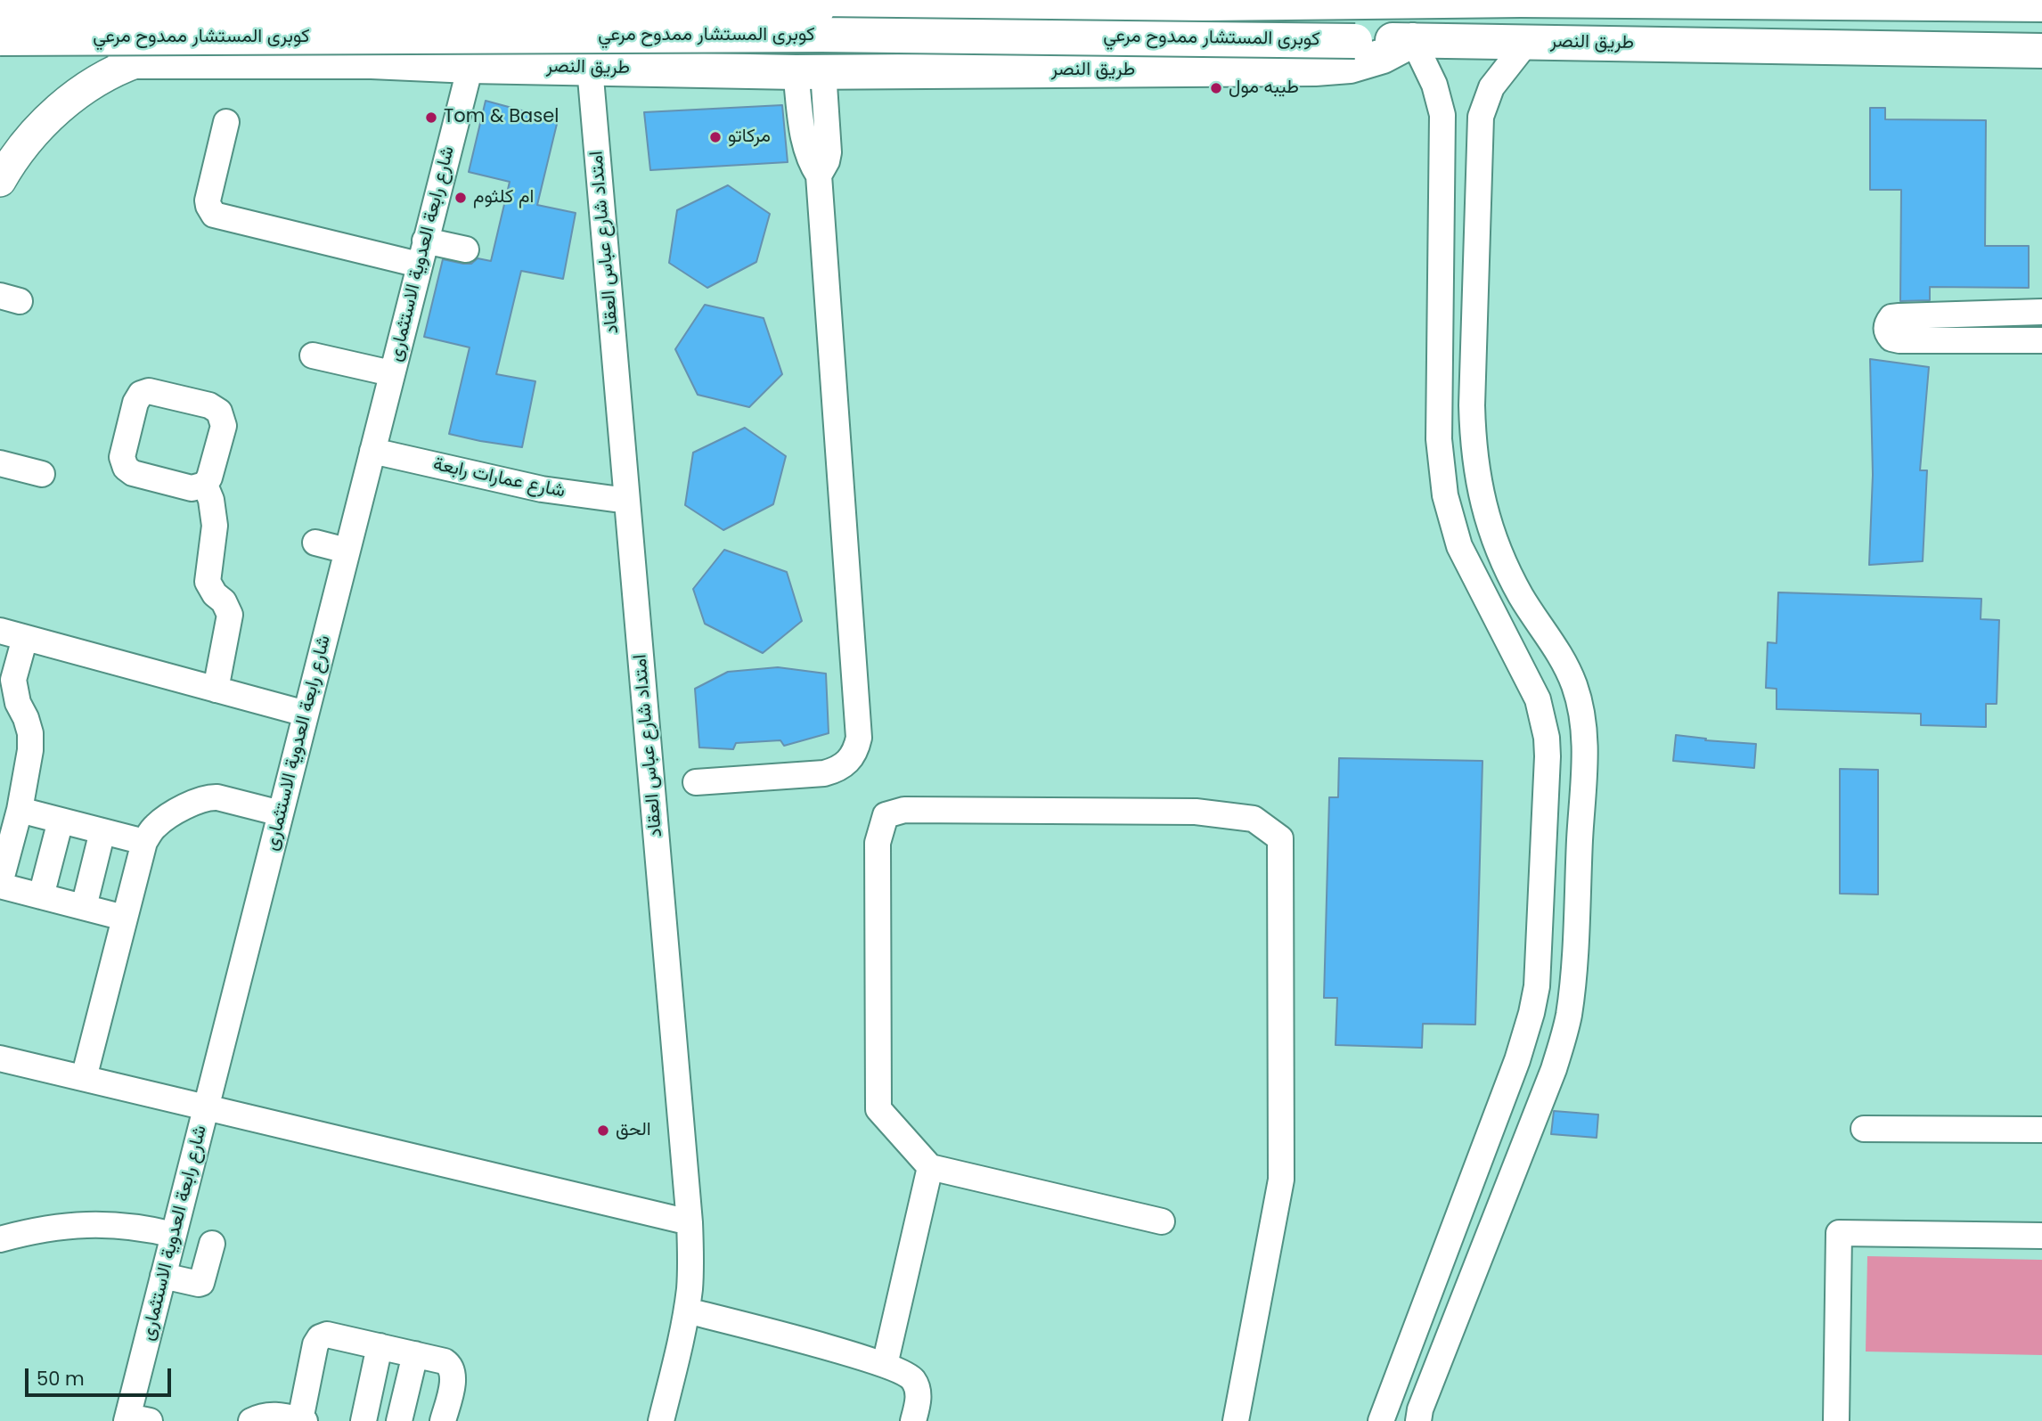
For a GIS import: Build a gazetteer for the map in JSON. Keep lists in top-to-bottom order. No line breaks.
{"streets":{"highway":["كوبرى المستشار ممدوح مرعي","طريق النصر"],"street":["امتداد شارع عباس العقاد","شارع رابعة العدوية الاستثمارى","شارع عمارات رابعة"]},"crossings":[["كوبرى المستشار ممدوح مرعي","طريق النصر"],["طريق النصر","امتداد شارع عباس العقاد"],["طريق النصر","شارع رابعة العدوية الاستثمارى"],["امتداد شارع عباس العقاد","شارع عمارات رابعة"],["شارع رابعة العدوية الاستثمارى","شارع عمارات رابعة"]],"places":["طيبه مول","Tom & Basel","مركاتو","ام كلثوم","الحق"],"scale_bar":"50 m"}
